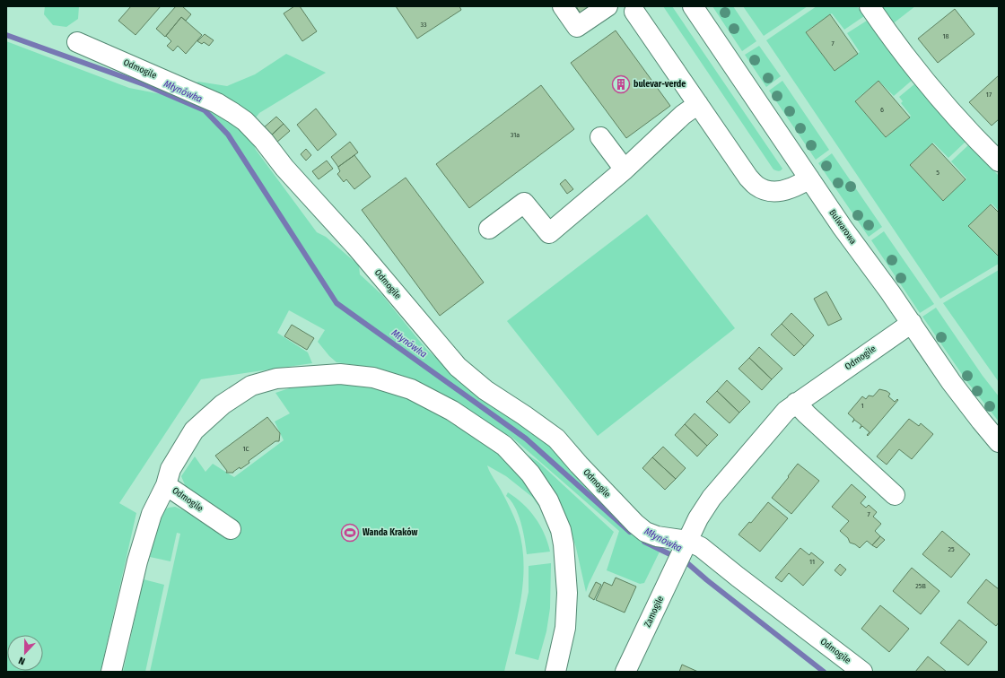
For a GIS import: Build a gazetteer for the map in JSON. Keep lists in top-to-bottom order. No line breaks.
{"streets":{"street":["Odmogile","Bulwarowa","Zamogile"]},"crossings":[["Odmogile","Bulwarowa"],["Odmogile","Zamogile"]],"water":["Młynówka"],"places":{"building":["bulevar-verde"],"sports":["Wanda Kraków"]},"house_numbers":["33","18","7","17","6","31a","5","1","1C","7","25","11","25B"],"north":"bottom"}
